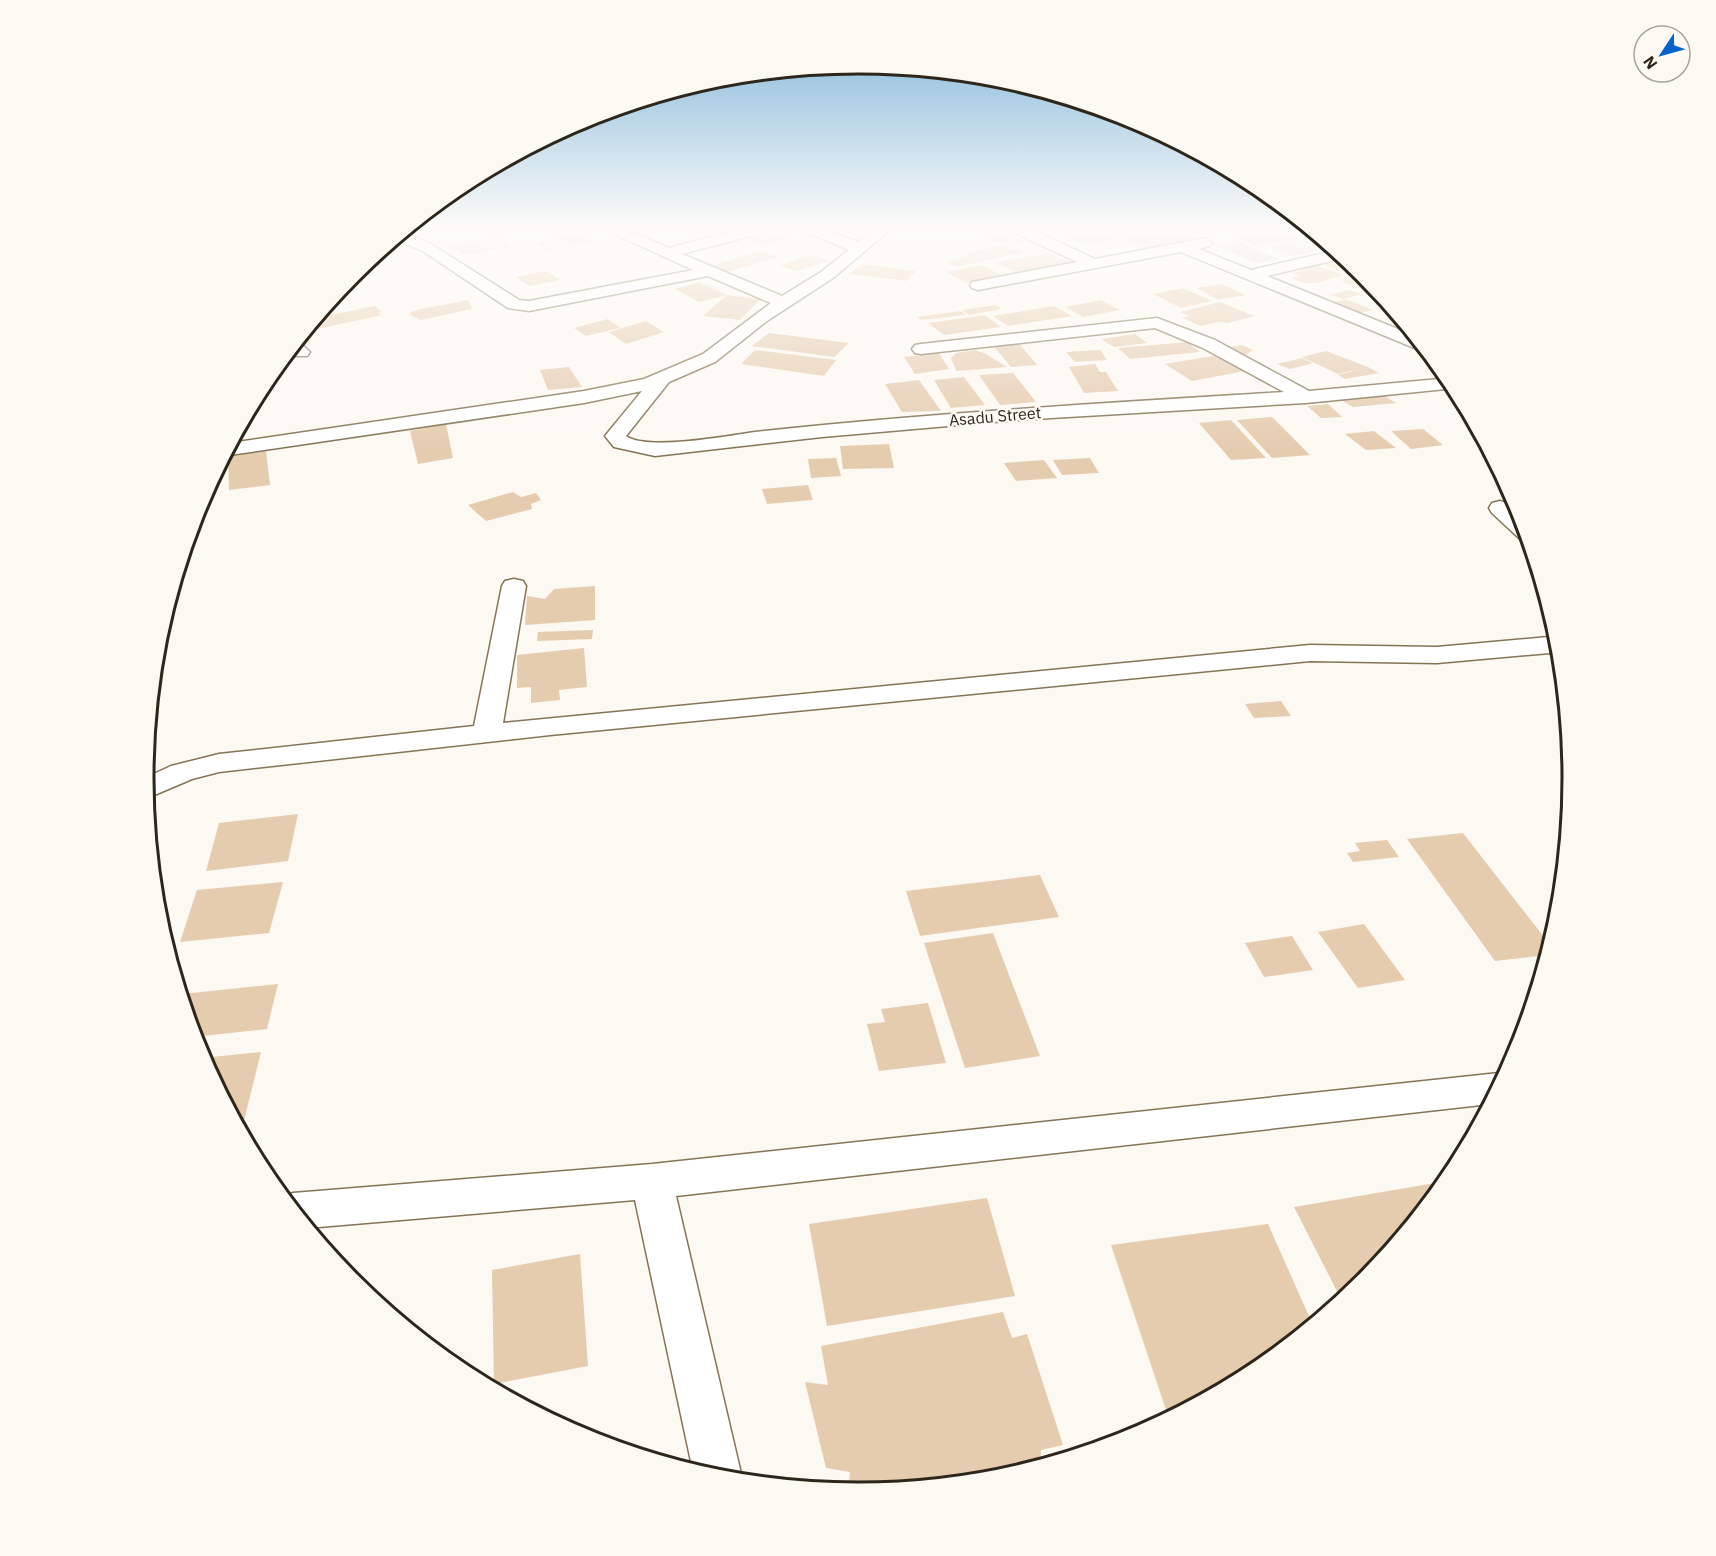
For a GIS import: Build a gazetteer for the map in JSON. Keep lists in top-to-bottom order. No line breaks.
{"streets":{"street":["Asadu Street"]},"north":"bottom left"}
